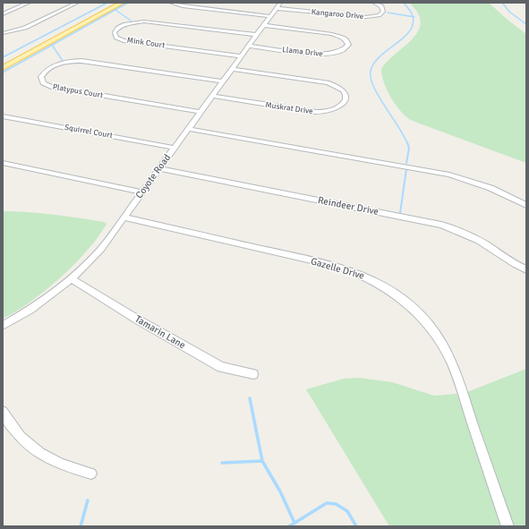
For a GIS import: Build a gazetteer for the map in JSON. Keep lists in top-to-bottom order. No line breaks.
{"streets":{"street":["Kangaroo Drive","Mink Court","Llama Drive","Platypus Court","Muskrat Drive","Squirrel Court","Coyote Road","Reindeer Drive","Gazelle Drive","Tamarin Lane"]},"crossings":[["Kangaroo Drive","Coyote Road"],["Mink Court","Coyote Road"],["Llama Drive","Coyote Road"],["Platypus Court","Coyote Road"],["Muskrat Drive","Coyote Road"],["Squirrel Court","Coyote Road"],["Coyote Road","Reindeer Drive"],["Coyote Road","Gazelle Drive"],["Coyote Road","Tamarin Lane"]]}
